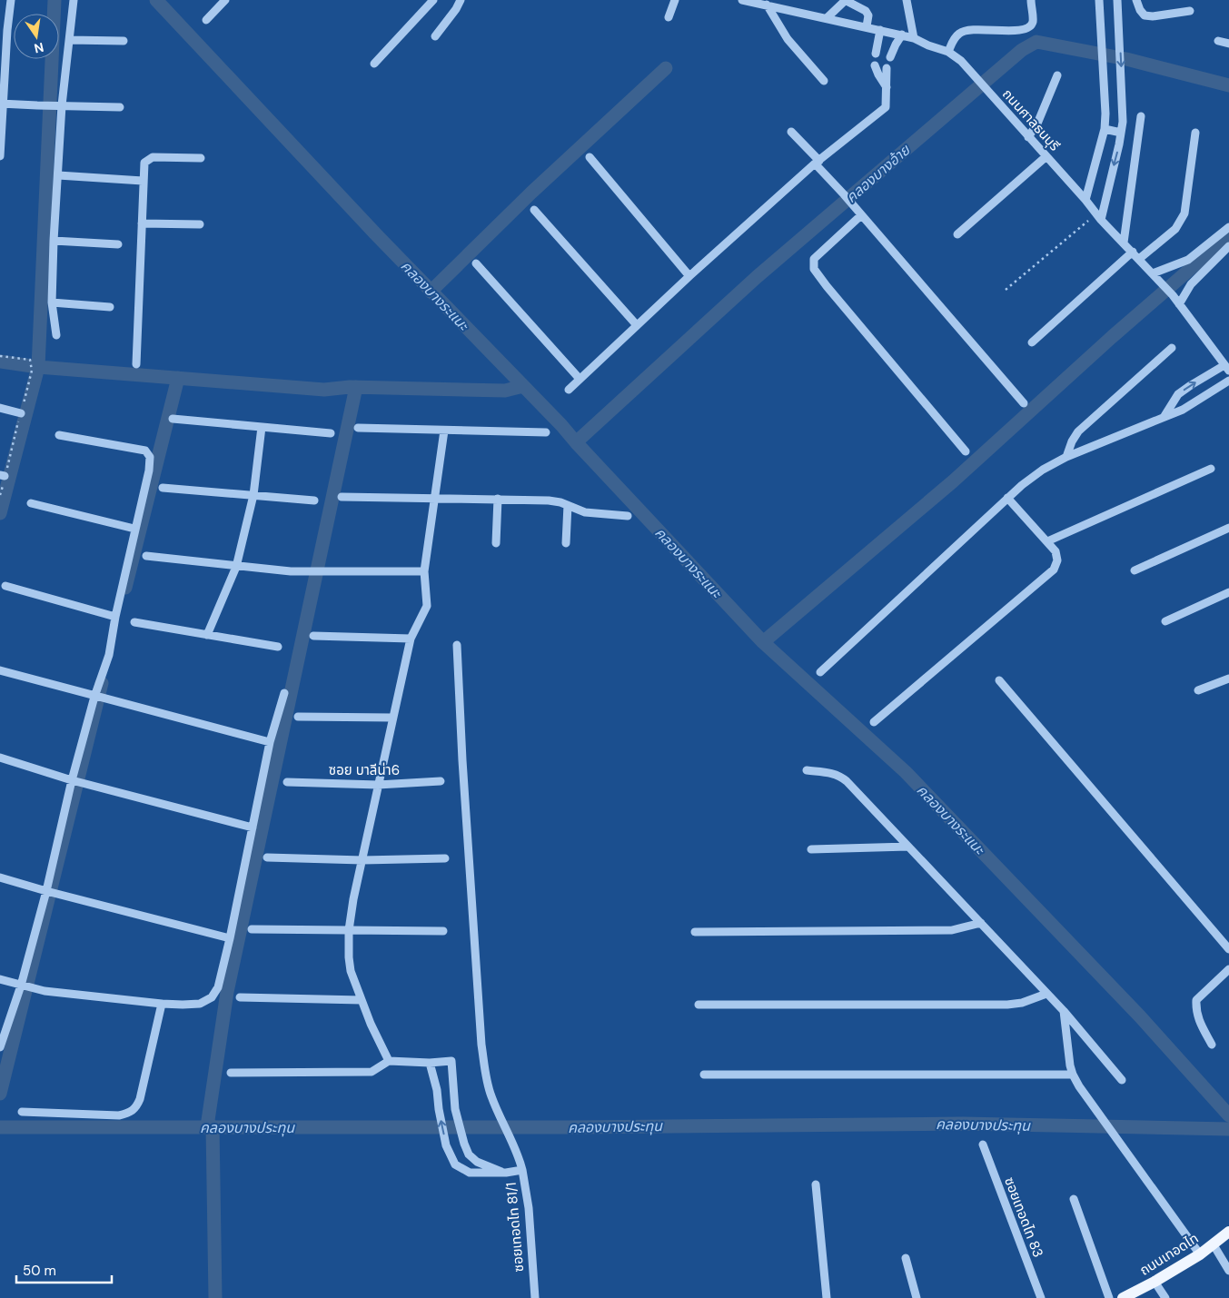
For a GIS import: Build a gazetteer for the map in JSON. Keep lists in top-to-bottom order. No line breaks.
{"streets":{"main road":["ถนนเทอดไท"],"street":["ถนนศาลธนบุรี","ซอย บาลีน่า6","ซอยเทอดไท 83","ซอยเทอดไท 81/1"]},"one_way":["ซอยเทอดไท 81/1"],"water":["คลองบางอ้าย","คลองบางระแนะ","คลองบางประทุน"],"scale_bar":"50 m","north":"bottom"}
